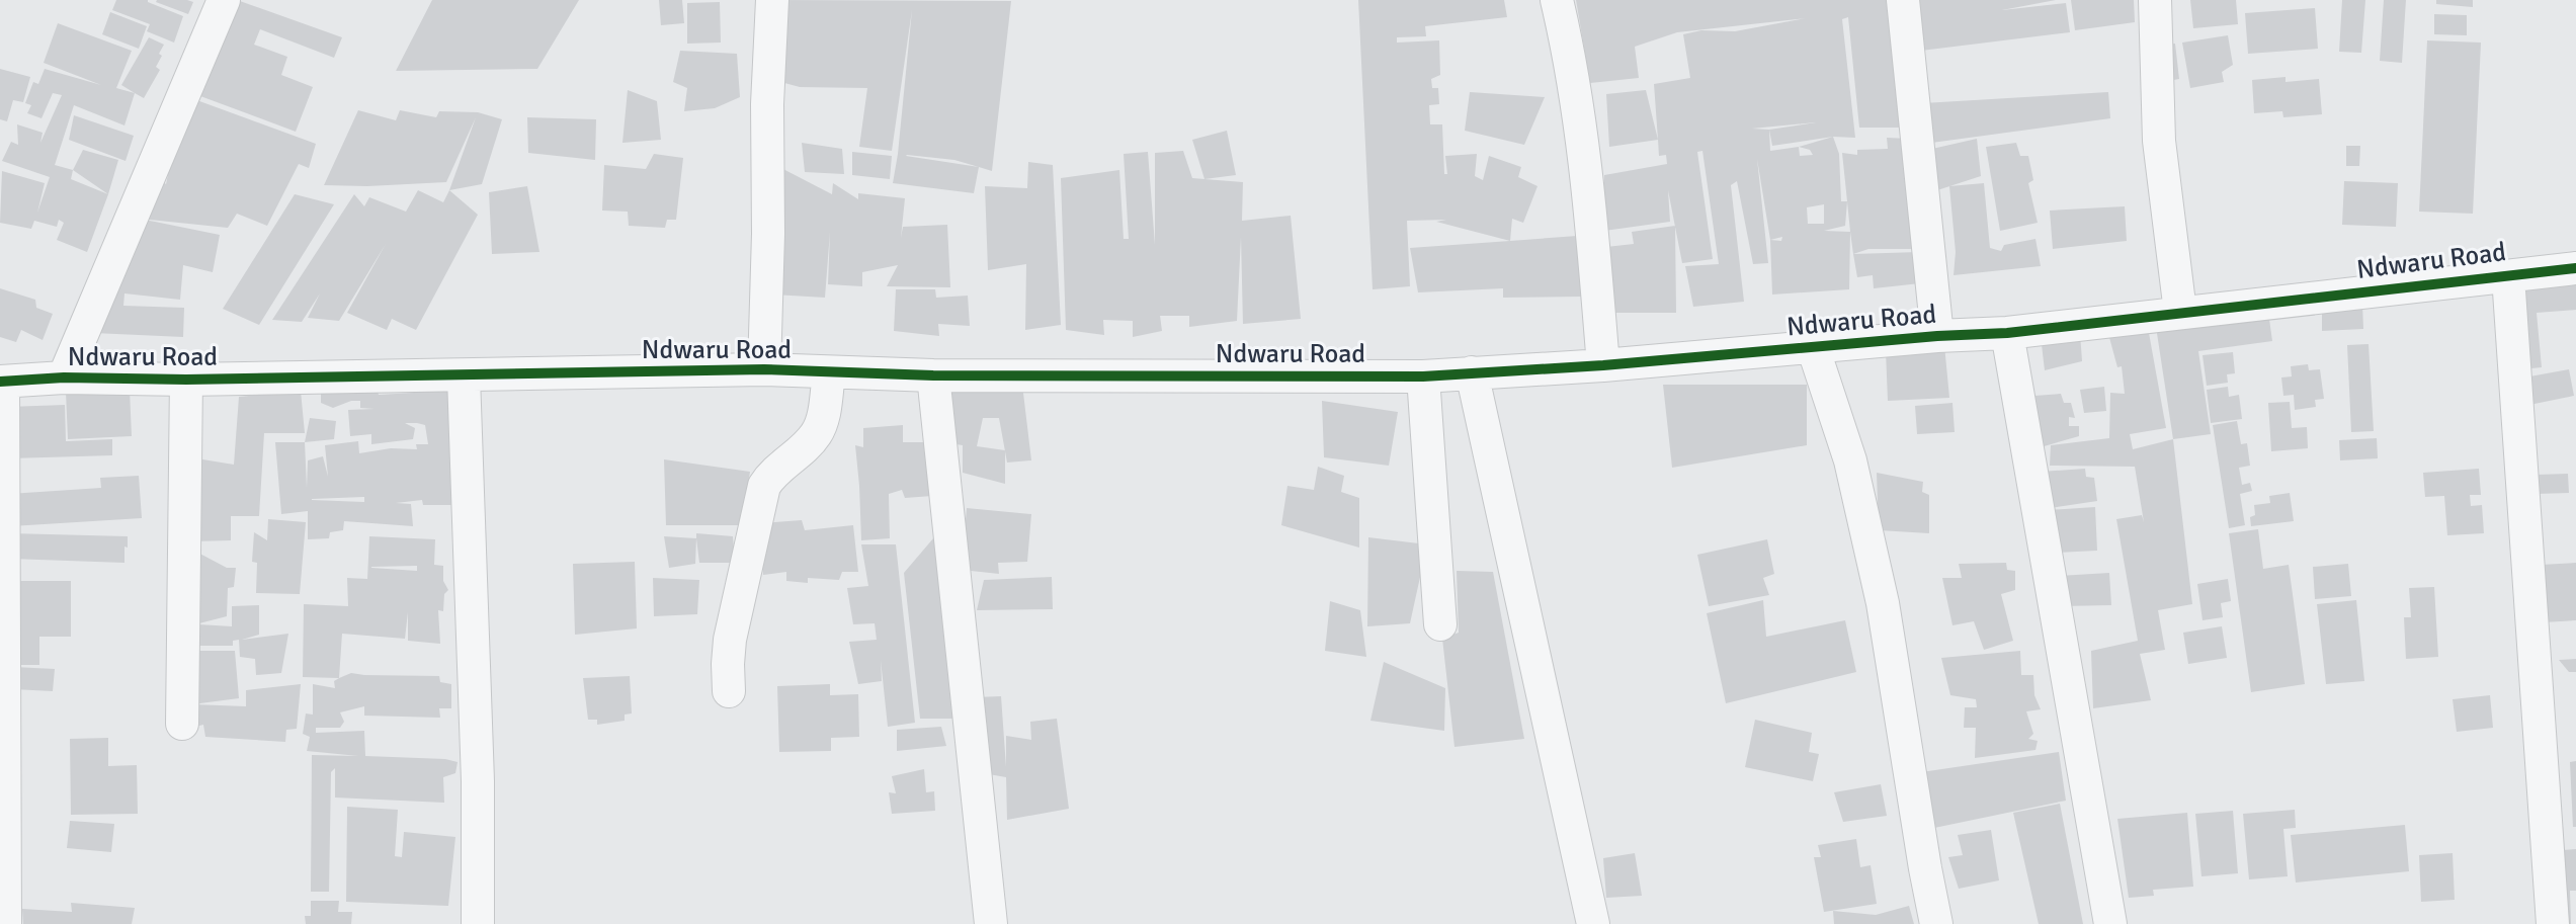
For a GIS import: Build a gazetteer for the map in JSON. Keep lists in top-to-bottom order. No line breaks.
{"streets":{"street":["Ndwaru Road"]}}
